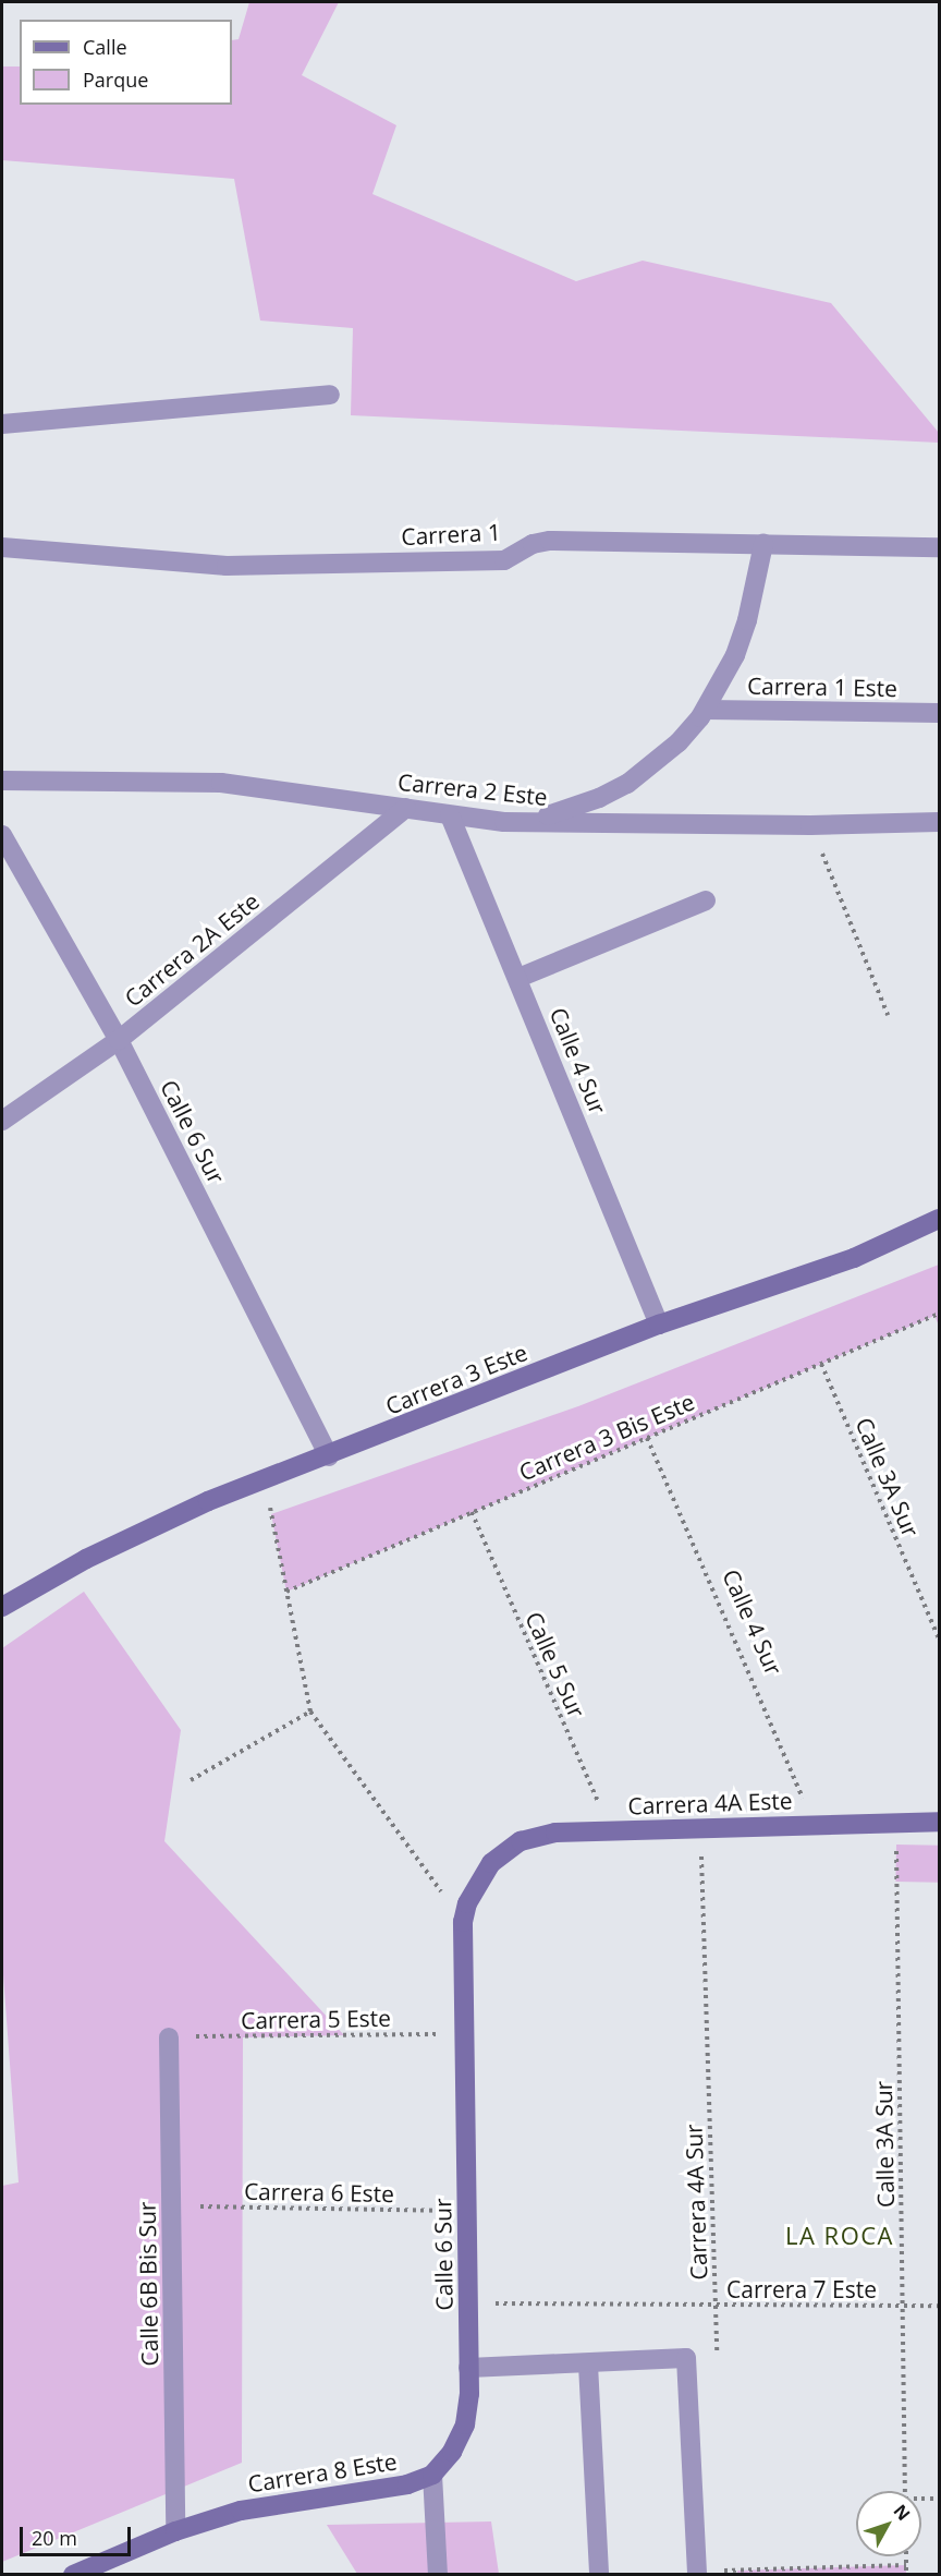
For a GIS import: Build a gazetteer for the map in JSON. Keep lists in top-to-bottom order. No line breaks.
{"streets":{"street":["Carrera 1","Carrera 1 Este","Carrera 2 Este","Carrera 2A Este","Calle 4 Sur","Calle 6 Sur","Carrera 3 Este","Carrera 4A Este","Calle 6B Bis Sur","Carrera 8 Este"],"path":["Carrera 3 Bis Este","Calle 3A Sur","Calle 5 Sur","Carrera 5 Este","Carrera 6 Este","Carrera 4A Sur","Carrera 7 Este"]},"crossings":[["Carrera 2 Este","Carrera 2A Este"],["Carrera 2 Este","Calle 4 Sur"],["Carrera 2A Este","Calle 6 Sur"],["Calle 4 Sur","Carrera 3 Este"],["Calle 4 Sur","Carrera 3 Bis Este"],["Calle 4 Sur","Carrera 4A Este"],["Calle 6 Sur","Carrera 3 Este"],["Calle 6 Sur","Carrera 4A Este"],["Calle 6 Sur","Carrera 5 Este"],["Calle 6 Sur","Carrera 6 Este"],["Calle 6 Sur","Carrera 7 Este"],["Calle 6 Sur","Carrera 8 Este"],["Carrera 3 Bis Este","Calle 3A Sur"],["Carrera 3 Bis Este","Calle 5 Sur"],["Calle 3A Sur","Carrera 4A Este"],["Calle 3A Sur","Carrera 7 Este"],["Calle 5 Sur","Carrera 4A Este"],["Carrera 4A Este","Carrera 4A Sur"],["Carrera 5 Este","Calle 6B Bis Sur"],["Carrera 6 Este","Calle 6B Bis Sur"],["Carrera 4A Sur","Carrera 7 Este"],["Calle 6B Bis Sur","Carrera 8 Este"]],"districts":["LA ROCA"],"legend":["Calle","Parque"],"scale_bar":"20 m","north":"top right"}
